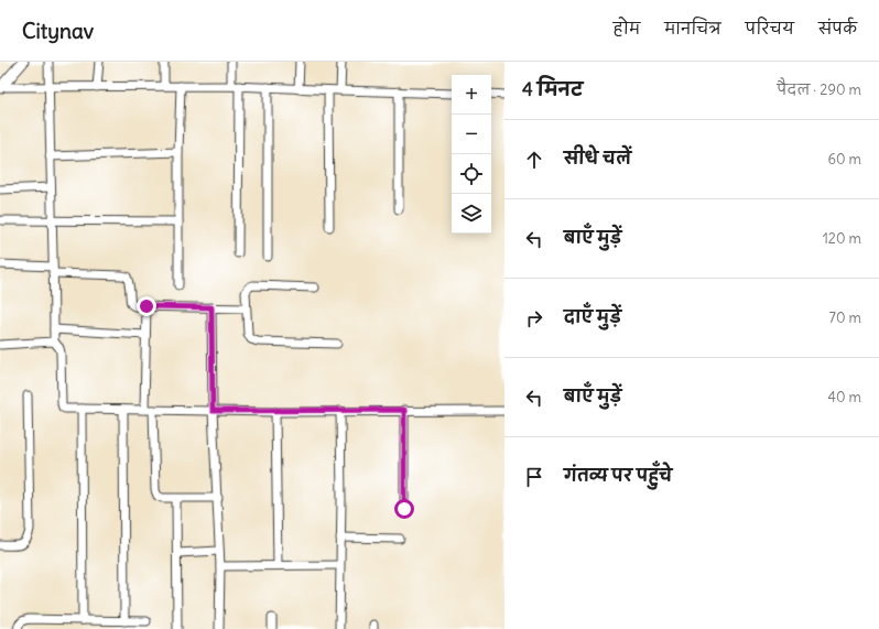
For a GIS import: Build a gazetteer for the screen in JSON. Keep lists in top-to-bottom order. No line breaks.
{"page":{"header":"Citynav","nav":["होम","मानचित्र","परिचय","संपर्क"],"heading":["4 मिनट","पैदल · 290 m"],"map_buttons":["+","−"],"list":[["सीधे चलें","60 m"],["बाएँ मुड़ें","120 m"],["दाएँ मुड़ें","70 m"],["बाएँ मुड़ें","40 m"],"गंतव्य पर पहुँचे"]}}
